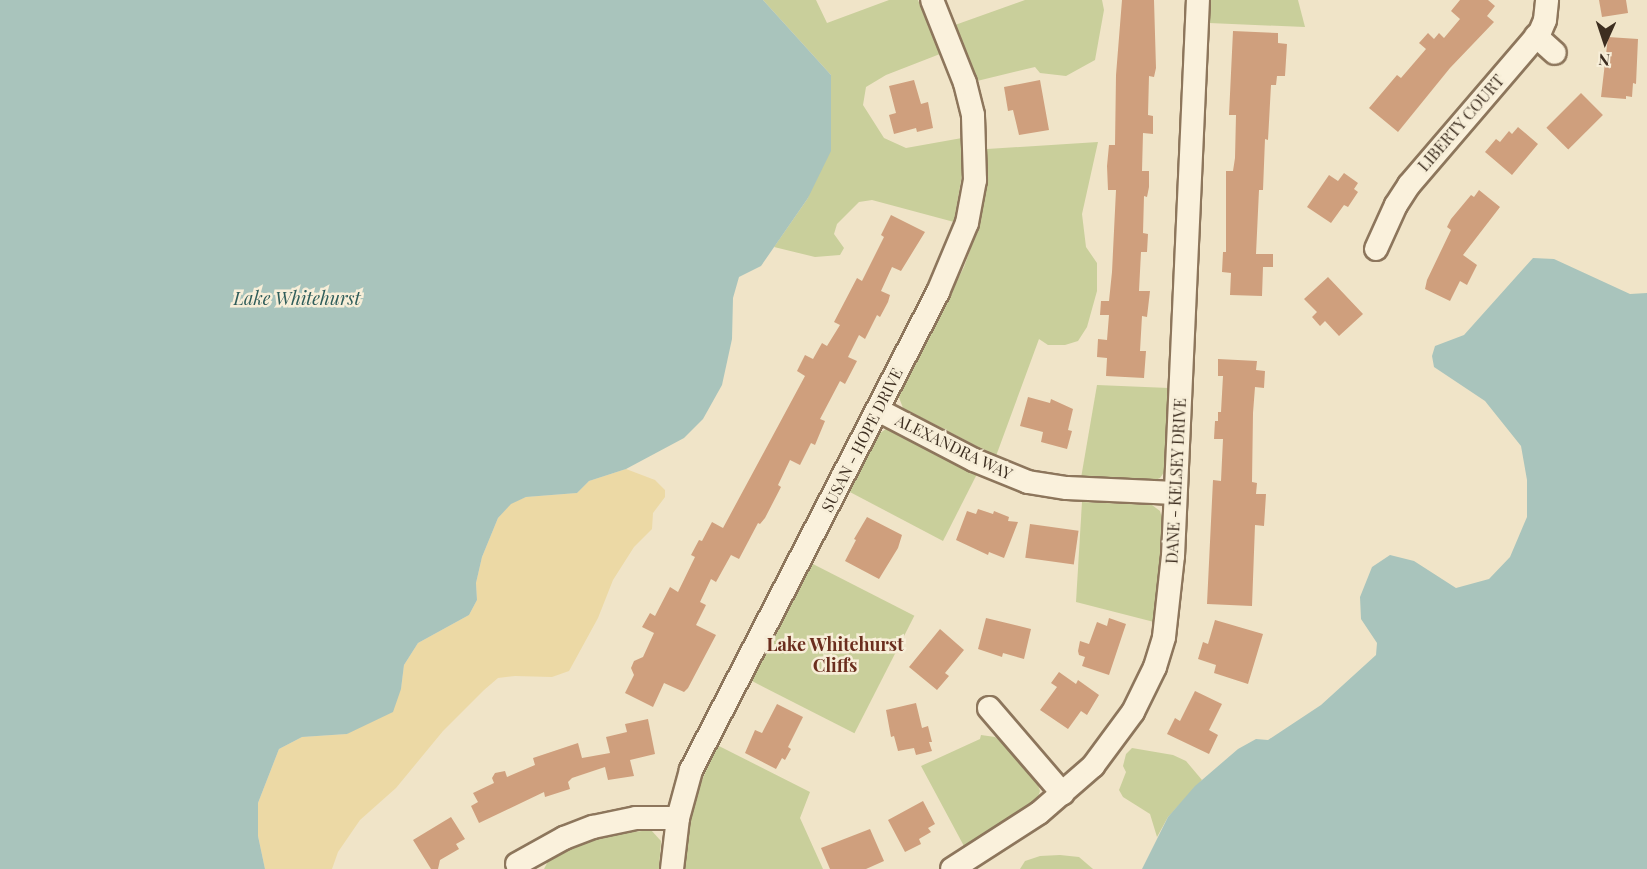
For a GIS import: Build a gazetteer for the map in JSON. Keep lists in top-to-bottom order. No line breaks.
{"streets":{"street":["LIBERTY COURT","SUSAN - HOPE DRIVE","ALEXANDRA WAY","DANE - KELSEY DRIVE"]},"crossings":[["SUSAN - HOPE DRIVE","ALEXANDRA WAY"],["ALEXANDRA WAY","DANE - KELSEY DRIVE"]],"districts":["Lake Whitehurst Cliffs"],"water":["Lake Whitehurst"],"north":"bottom"}
